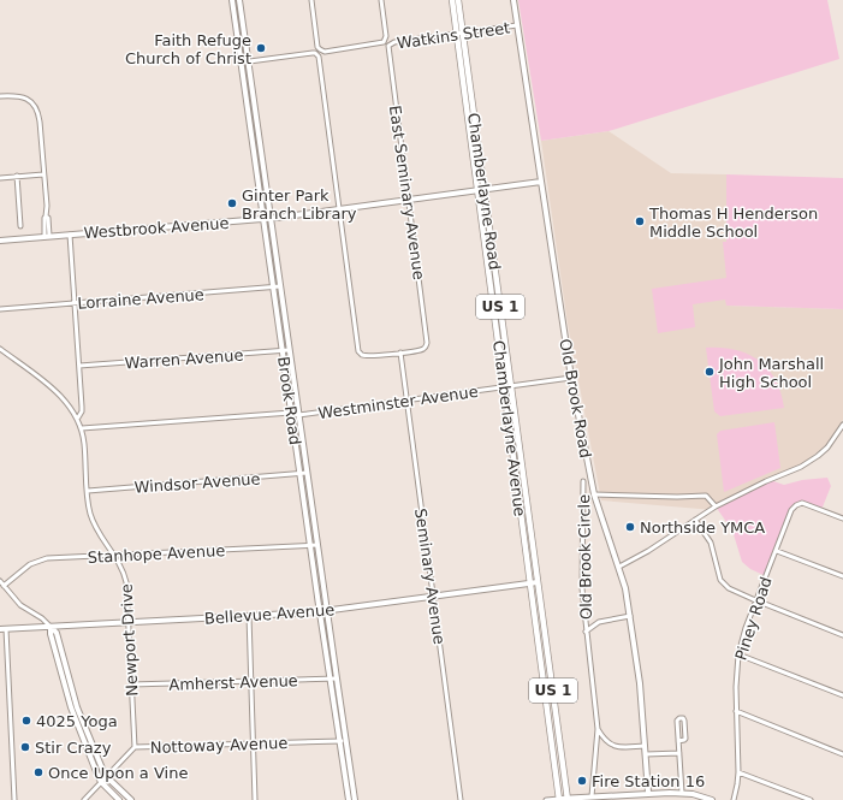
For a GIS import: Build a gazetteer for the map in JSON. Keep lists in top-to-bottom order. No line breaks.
{"streets":{"main road":["Chamberlayne Road","US 1","Chamberlayne Avenue"],"street":["Watkins Street","East Seminary Avenue","Westbrook Avenue","Lorraine Avenue","Warren Avenue","Old Brook Road","Brook Road","Westminster Avenue","Windsor Avenue","Stanhope Avenue","Old Brook Circle","Seminary Avenue","Bellevue Avenue","Piney Road","Newport Drive","Amherst Avenue","Nottoway Avenue"]},"crossings":[["Watkins Street","Chamberlayne Road"],["Watkins Street","East Seminary Avenue"],["Watkins Street","US 1"],["Watkins Street","Old Brook Road"],["Chamberlayne Road","Westbrook Avenue"],["Chamberlayne Road","US 1"],["Chamberlayne Road","Westminster Avenue"],["Chamberlayne Road","Chamberlayne Avenue"],["Chamberlayne Road","Bellevue Avenue"],["East Seminary Avenue","Westbrook Avenue"],["East Seminary Avenue","Seminary Avenue"],["Westbrook Avenue","Old Brook Road"],["Westbrook Avenue","Brook Road"],["Westbrook Avenue","Chamberlayne Avenue"],["Lorraine Avenue","Brook Road"],["US 1","Bellevue Avenue"],["Warren Avenue","Brook Road"],["Old Brook Road","Westminster Avenue"],["Old Brook Road","Old Brook Circle"],["Brook Road","Westminster Avenue"],["Brook Road","Windsor Avenue"],["Brook Road","Stanhope Avenue"],["Brook Road","Bellevue Avenue"],["Brook Road","Amherst Avenue"],["Brook Road","Nottoway Avenue"],["Westminster Avenue","Chamberlayne Avenue"],["Westminster Avenue","Seminary Avenue"],["Westminster Avenue","Newport Drive"],["Chamberlayne Avenue","Bellevue Avenue"],["Windsor Avenue","Newport Drive"],["Stanhope Avenue","Newport Drive"],["Seminary Avenue","Bellevue Avenue"],["Bellevue Avenue","Newport Drive"],["Newport Drive","Amherst Avenue"],["Newport Drive","Nottoway Avenue"]],"places":["Faith Refuge Church of Christ","Ginter Park Branch Library","Thomas H Henderson Middle School","John Marshall High School","Northside YMCA","4025 Yoga","Stir Crazy","Once Upon a Vine","Fire Station 16"]}
